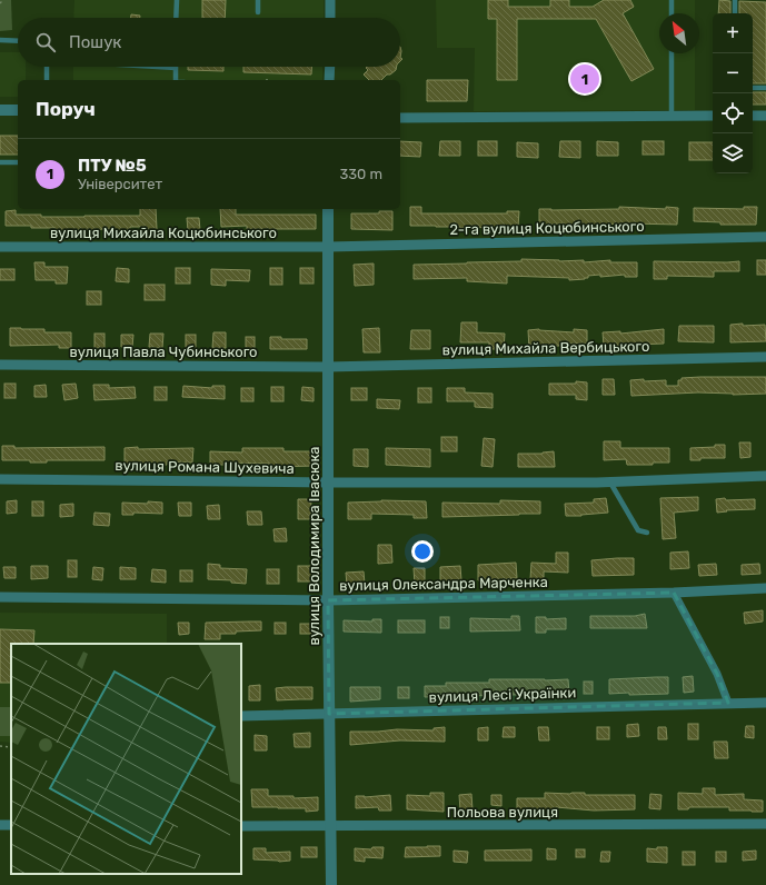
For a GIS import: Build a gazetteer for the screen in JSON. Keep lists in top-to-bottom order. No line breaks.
{"streets":{"street":["2-га вулиця Коцюбинського","вулиця Михайла Коцюбинського","вулиця Михайла Вербицького","вулиця Павла Чубинського","вулиця Романа Шухевича","вулиця Володимира Івасюка","вулиця Олександра Марченка","вулиця Лесі Українки","Польова вулиця"]},"crossings":[["2-га вулиця Коцюбинського","вулиця Михайла Коцюбинського"],["2-га вулиця Коцюбинського","вулиця Володимира Івасюка"],["вулиця Михайла Коцюбинського","вулиця Володимира Івасюка"],["вулиця Михайла Вербицького","вулиця Павла Чубинського"],["вулиця Михайла Вербицького","вулиця Володимира Івасюка"],["вулиця Павла Чубинського","вулиця Володимира Івасюка"],["вулиця Романа Шухевича","вулиця Володимира Івасюка"],["вулиця Володимира Івасюка","вулиця Олександра Марченка"],["вулиця Володимира Івасюка","вулиця Лесі Українки"],["вулиця Володимира Івасюка","Польова вулиця"]],"north":"top left","page":{"map_buttons":["+","−"],"search":"Пошук","pins":"1","heading":"Поруч","list":[{"mark":"1","name":"ПТУ №5","note":"Університет","value":"330 m"}]}}
